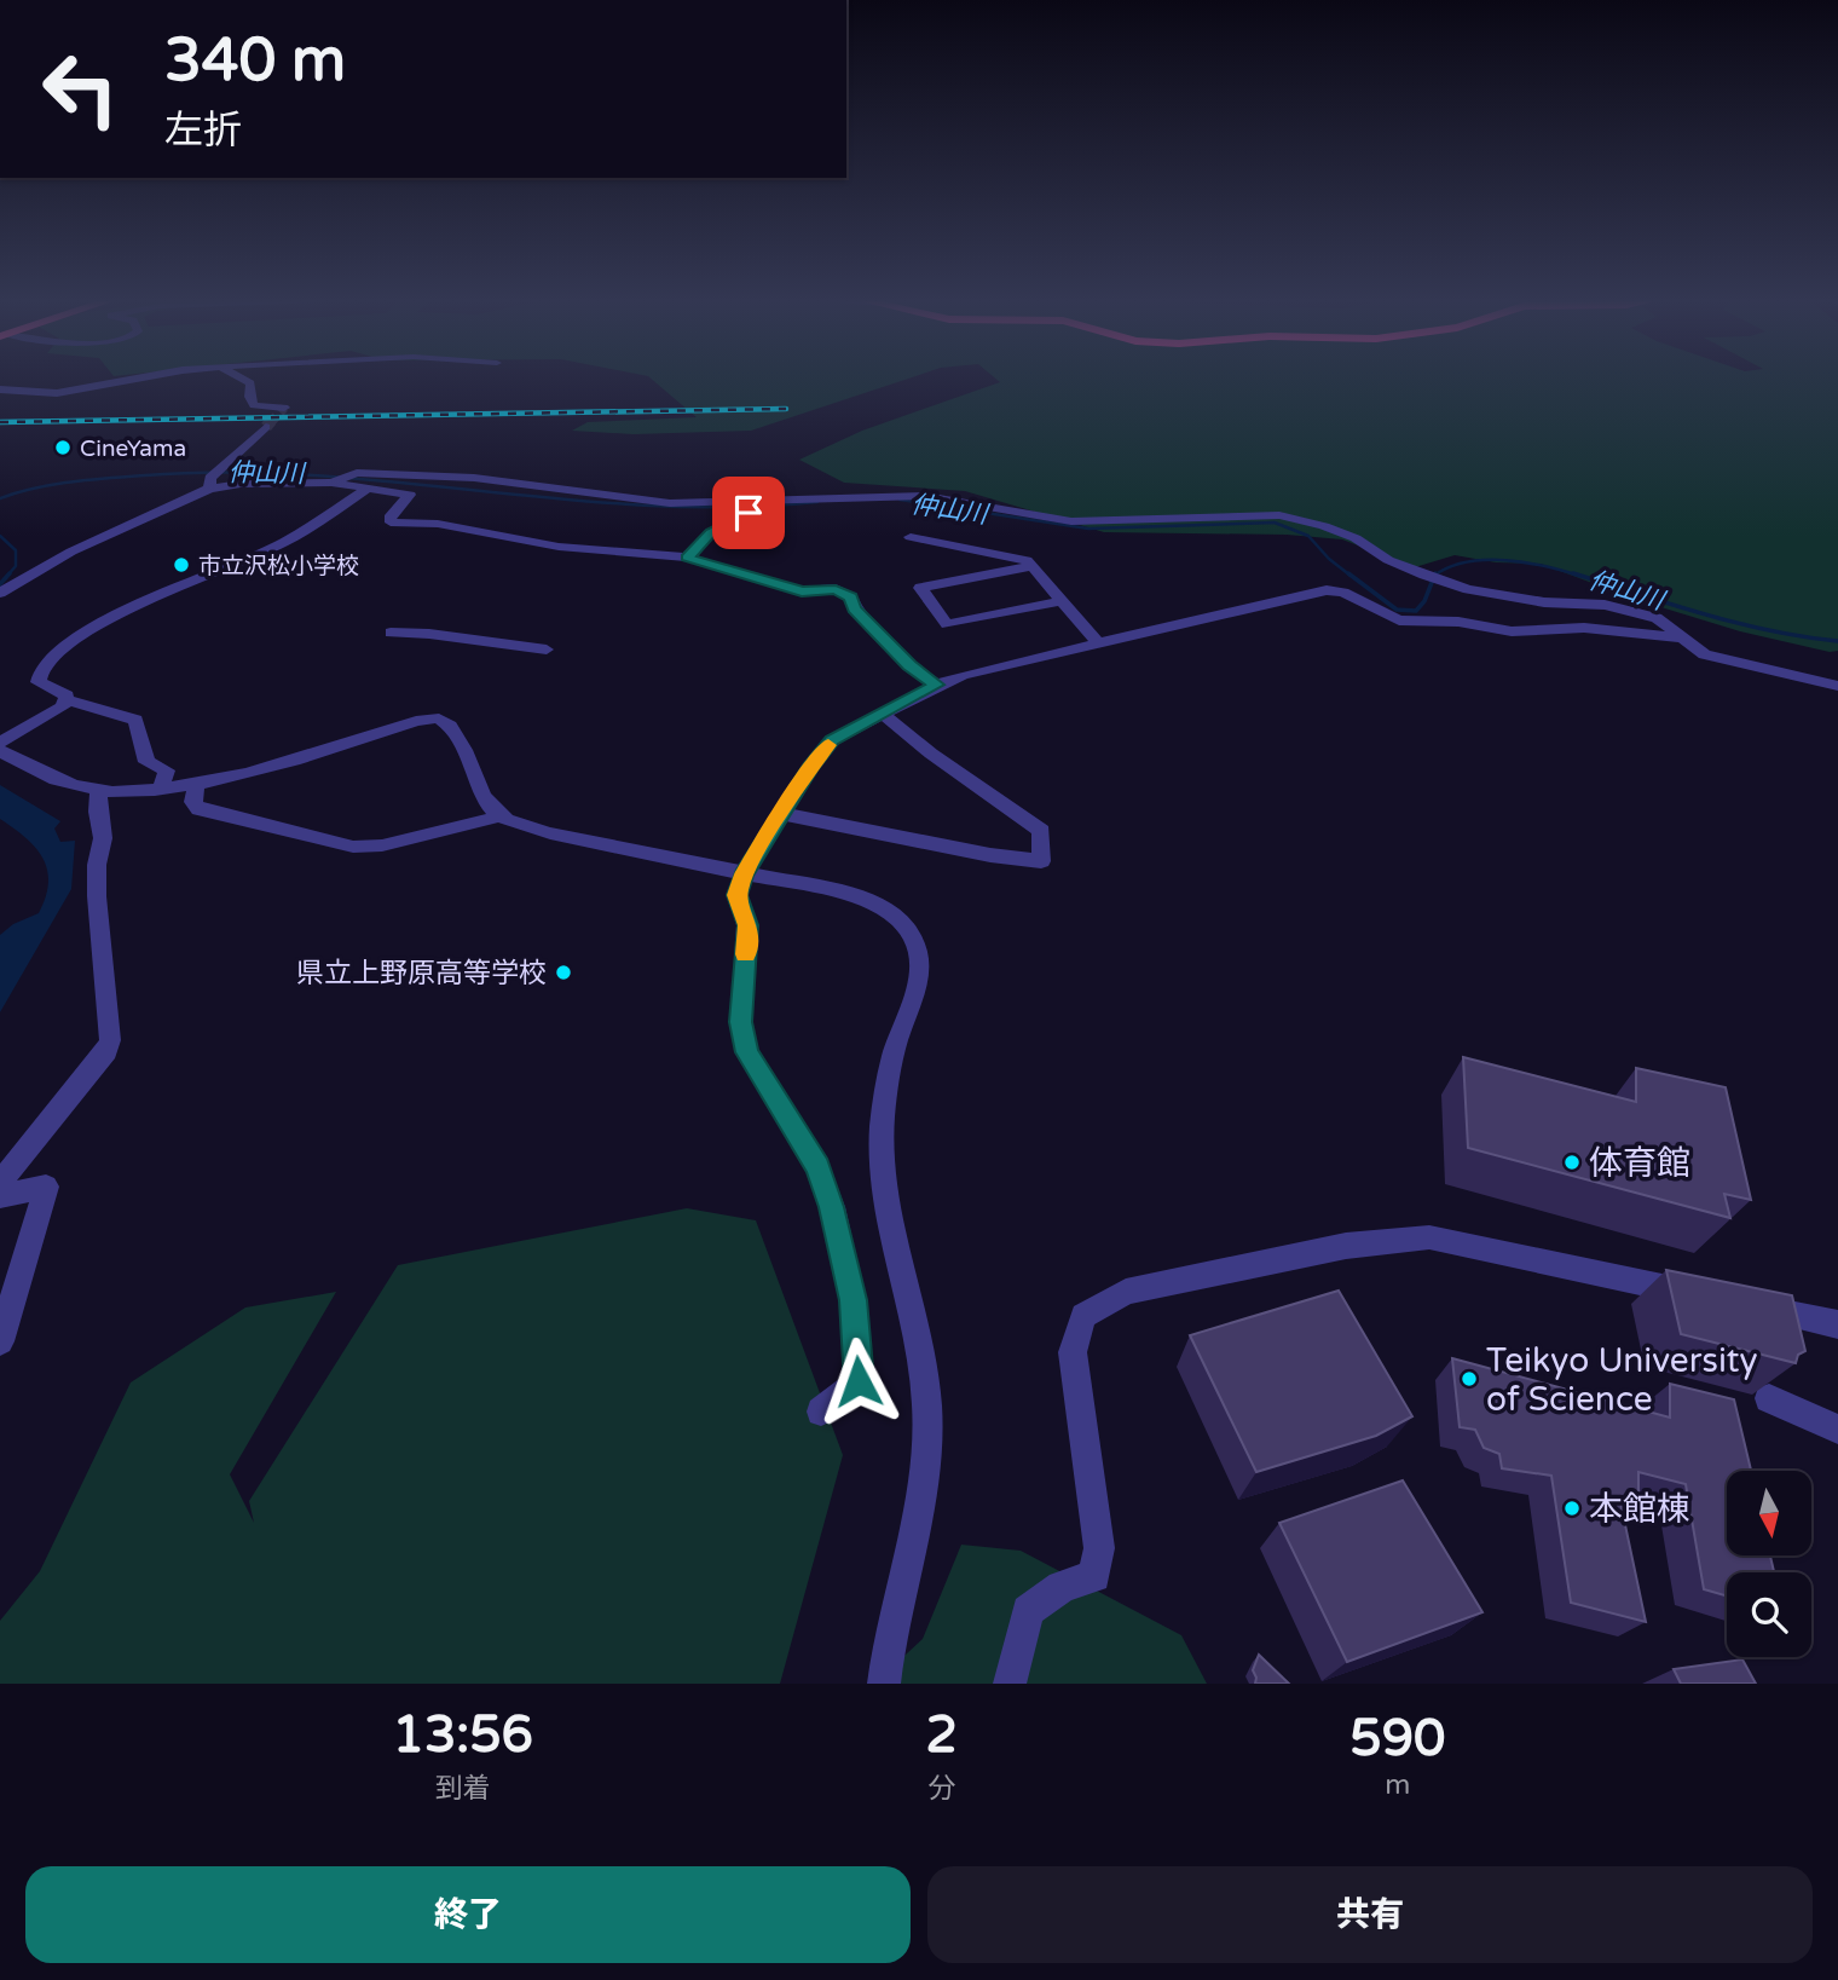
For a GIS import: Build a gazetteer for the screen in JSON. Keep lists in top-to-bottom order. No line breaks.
{"water":["仲山川"],"places":["CineYama","市立沢松小学校","県立上野原高等学校","体育館","Teikyo University of Science","本館棟"],"north":"bottom","page":{"turn":["340 m","左折"],"eta":["13:56","到着","2","分","590","m"],"buttons":["終了","共有"]}}
